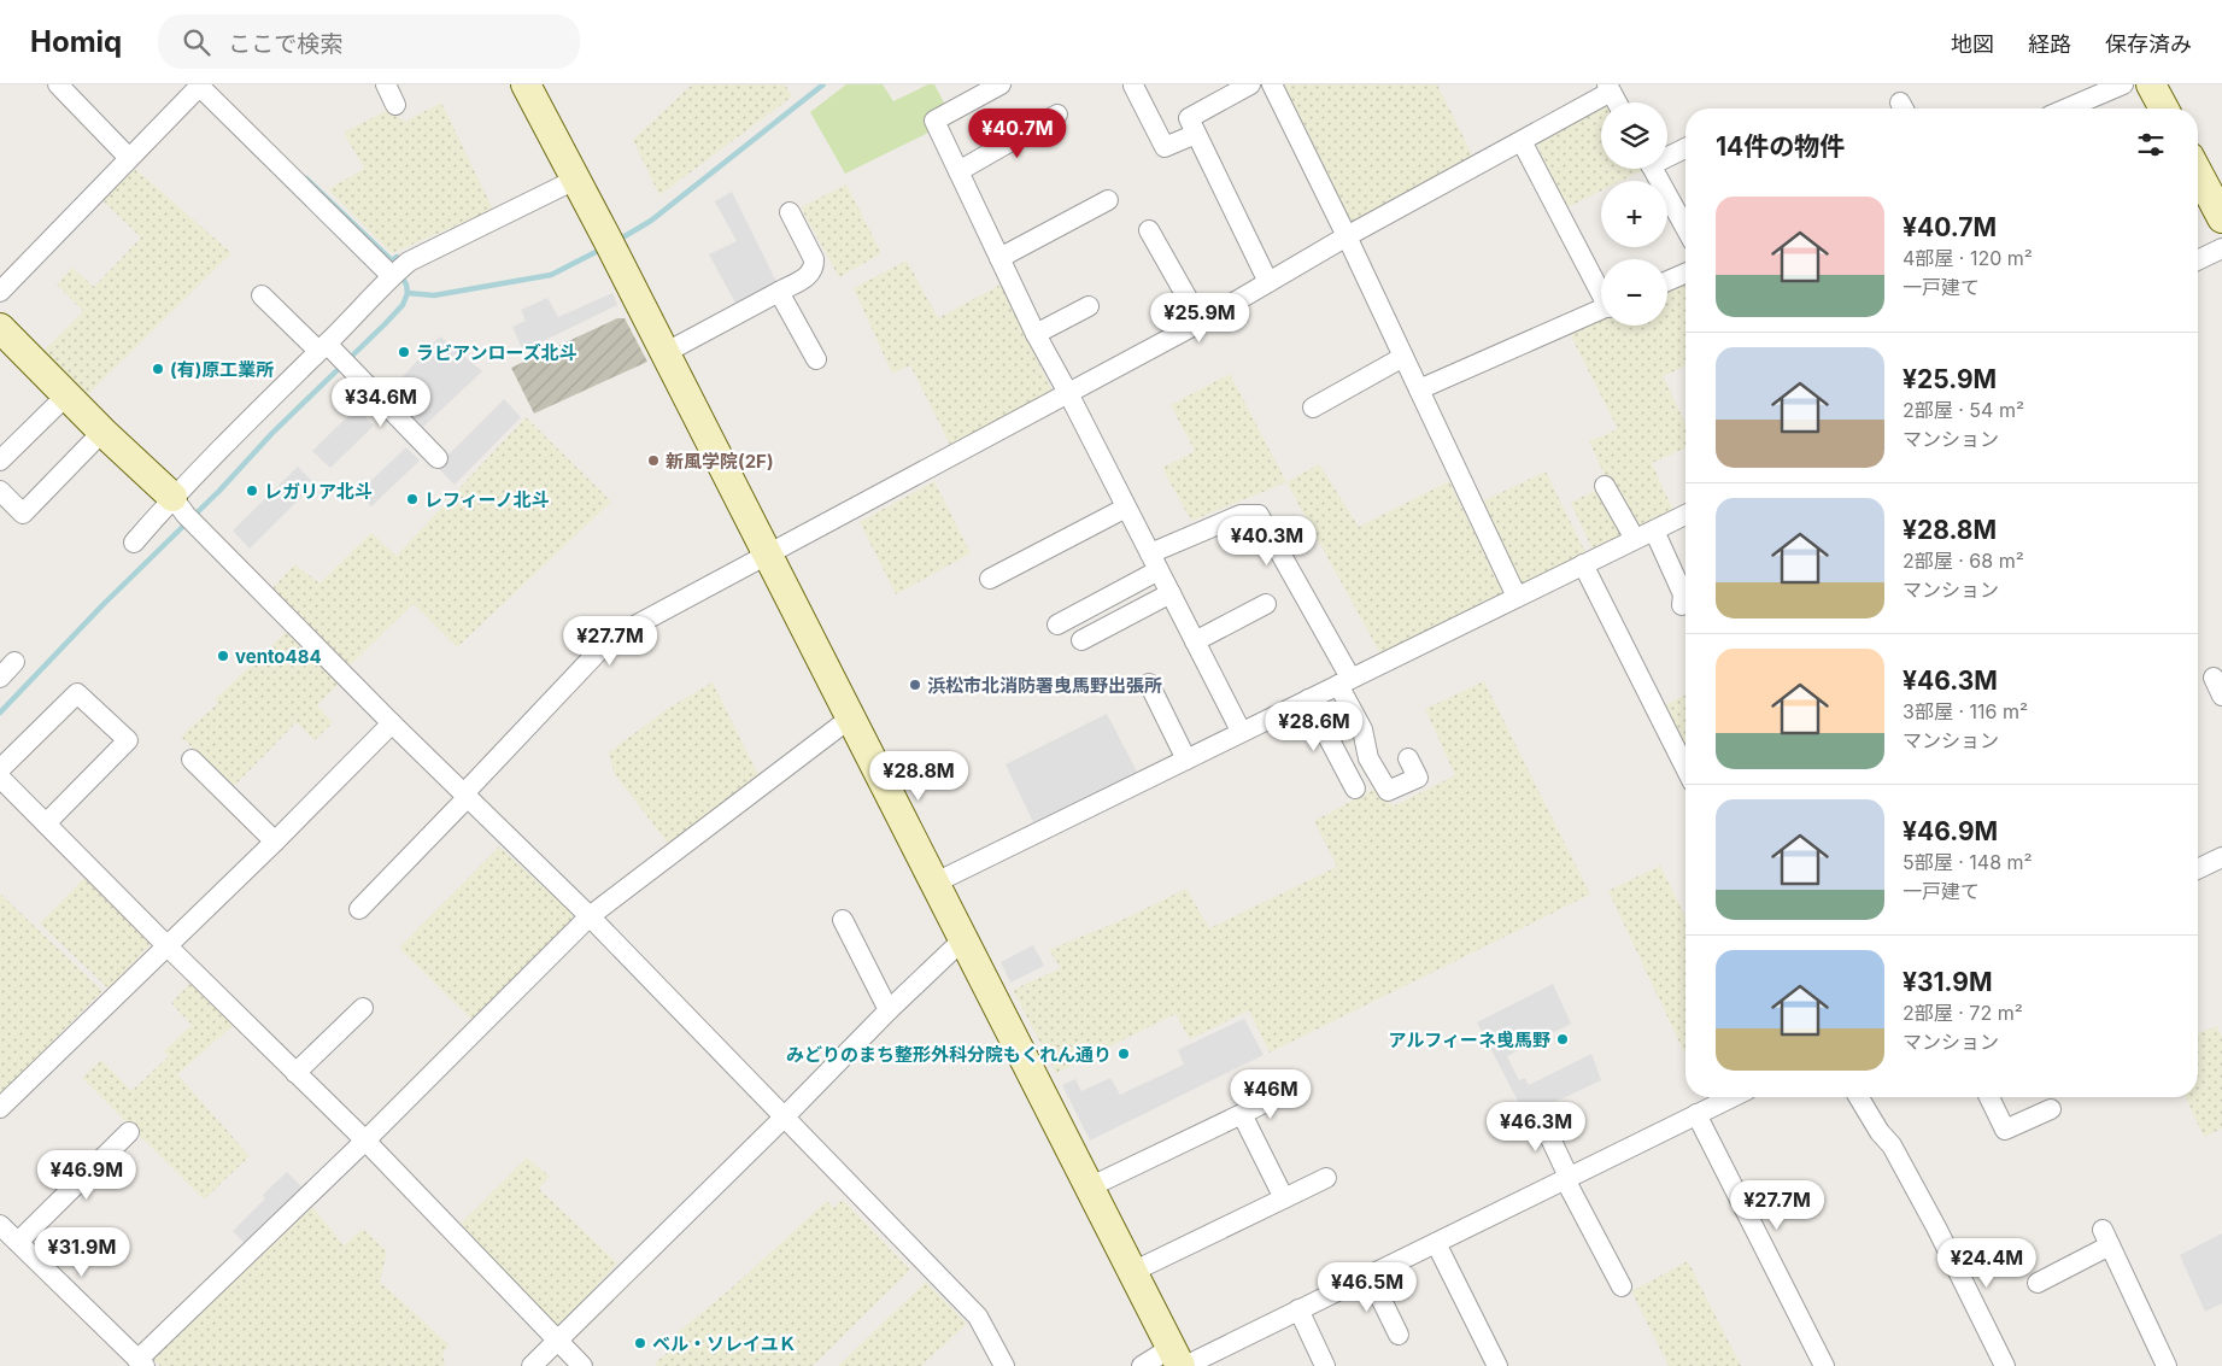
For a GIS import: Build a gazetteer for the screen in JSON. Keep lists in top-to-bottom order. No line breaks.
{"places":["ラビアンローズ北斗","(有)原工業所","新風学院(2F)","レガリア北斗","レフィーノ北斗","vento484","浜松市北消防署曳馬野出張所","アルフィーネ曵馬野","みどりのまち整形外科分院もくれん通り","ベル・ソレイユＫ"],"page":{"header":"Homiq","search":"ここで検索","nav":["地図","経路","保存済み"],"map_buttons":["+","−"],"price":["¥40.7M","¥25.9M","¥34.6M","¥40.3M","¥27.7M","¥28.6M","¥28.8M","¥46M","¥46.3M","¥46.9M","¥27.7M","¥31.9M","¥24.4M","¥46.5M"],"heading":"14件の物件","list":[{"name":"¥40.7M","note":"4部屋 · 120 m² · 一戸建て"},{"name":"¥25.9M","note":"2部屋 · 54 m² · マンション"},{"name":"¥28.8M","note":"2部屋 · 68 m² · マンション"},{"name":"¥46.3M","note":"3部屋 · 116 m² · マンション"},{"name":"¥46.9M","note":"5部屋 · 148 m² · 一戸建て"},{"name":"¥31.9M","note":"2部屋 · 72 m² · マンション"}]}}
